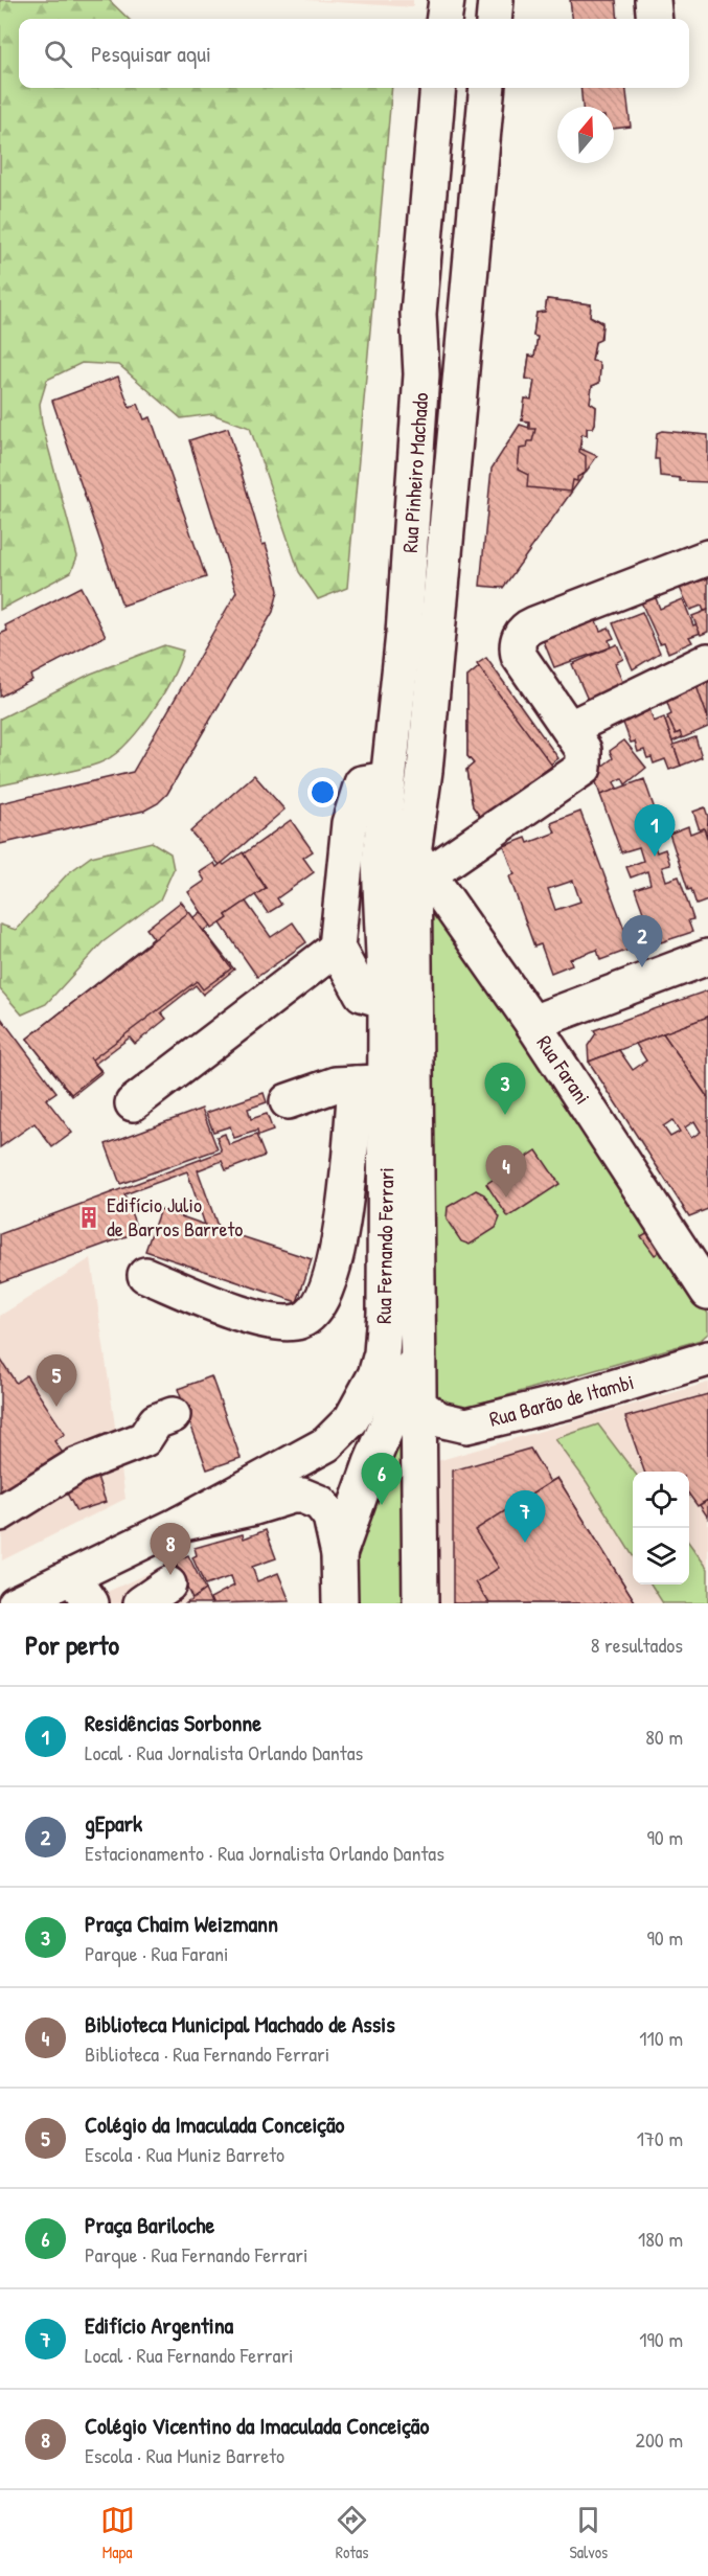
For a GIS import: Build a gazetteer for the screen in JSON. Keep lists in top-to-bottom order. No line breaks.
{"streets":{"main road":["Rua Pinheiro Machado","Rua Farani","Rua Fernando Ferrari","Rua Barão de Itambi"]},"crossings":[["Rua Pinheiro Machado","Rua Farani"],["Rua Pinheiro Machado","Rua Fernando Ferrari"],["Rua Farani","Rua Fernando Ferrari"],["Rua Fernando Ferrari","Rua Barão de Itambi"]],"places":{"building":["Edifício Julio de Barros Barreto"]},"north":"top","page":{"search":"Pesquisar aqui","pins":["1","2","3","4","5","6","7","8"],"heading":["Por perto","8 resultados"],"list":[{"mark":"1","name":"Residências Sorbonne","note":"Local · Rua Jornalista Orlando Dantas","value":"80 m"},{"mark":"2","name":"gEpark","note":"Estacionamento · Rua Jornalista Orlando Dantas","value":"90 m"},{"mark":"3","name":"Praça Chaim Weizmann","note":"Parque · Rua Farani","value":"90 m"},{"mark":"4","name":"Biblioteca Municipal Machado de Assis","note":"Biblioteca · Rua Fernando Ferrari","value":"110 m"},{"mark":"5","name":"Colégio da Imaculada Conceição","note":"Escola · Rua Muniz Barreto","value":"170 m"},{"mark":"6","name":"Praça Bariloche","note":"Parque · Rua Fernando Ferrari","value":"180 m"},{"mark":"7","name":"Edifício Argentina","note":"Local · Rua Fernando Ferrari","value":"190 m"},{"mark":"8","name":"Colégio Vicentino da Imaculada Conceição","note":"Escola · Rua Muniz Barreto","value":"200 m"}],"nav":["Mapa","Rotas","Salvos"]}}
